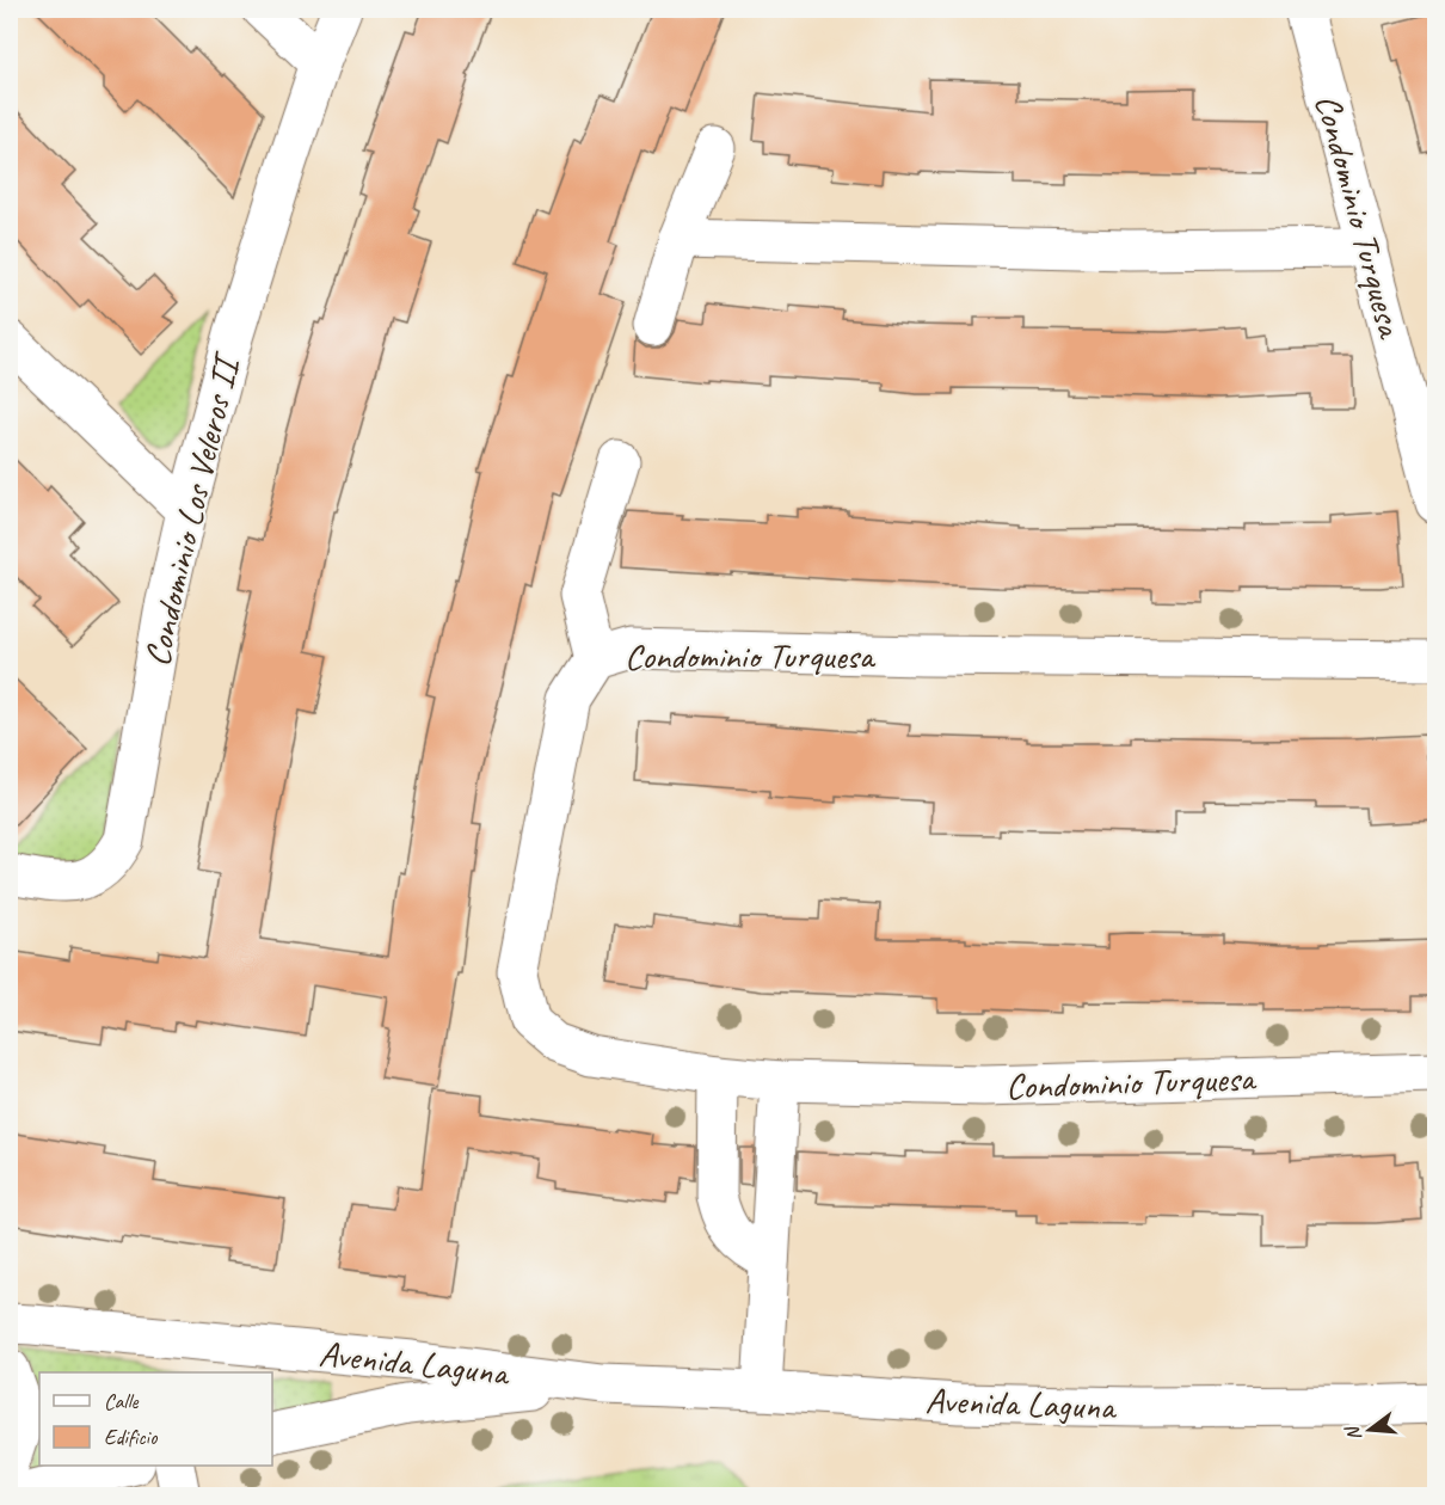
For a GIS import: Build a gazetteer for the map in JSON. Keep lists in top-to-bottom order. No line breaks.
{"streets":{"street":["Condominio Turquesa","Condominio Los Veleros II","Avenida Laguna"]},"legend":["Calle","Edificio"],"north":"left"}
